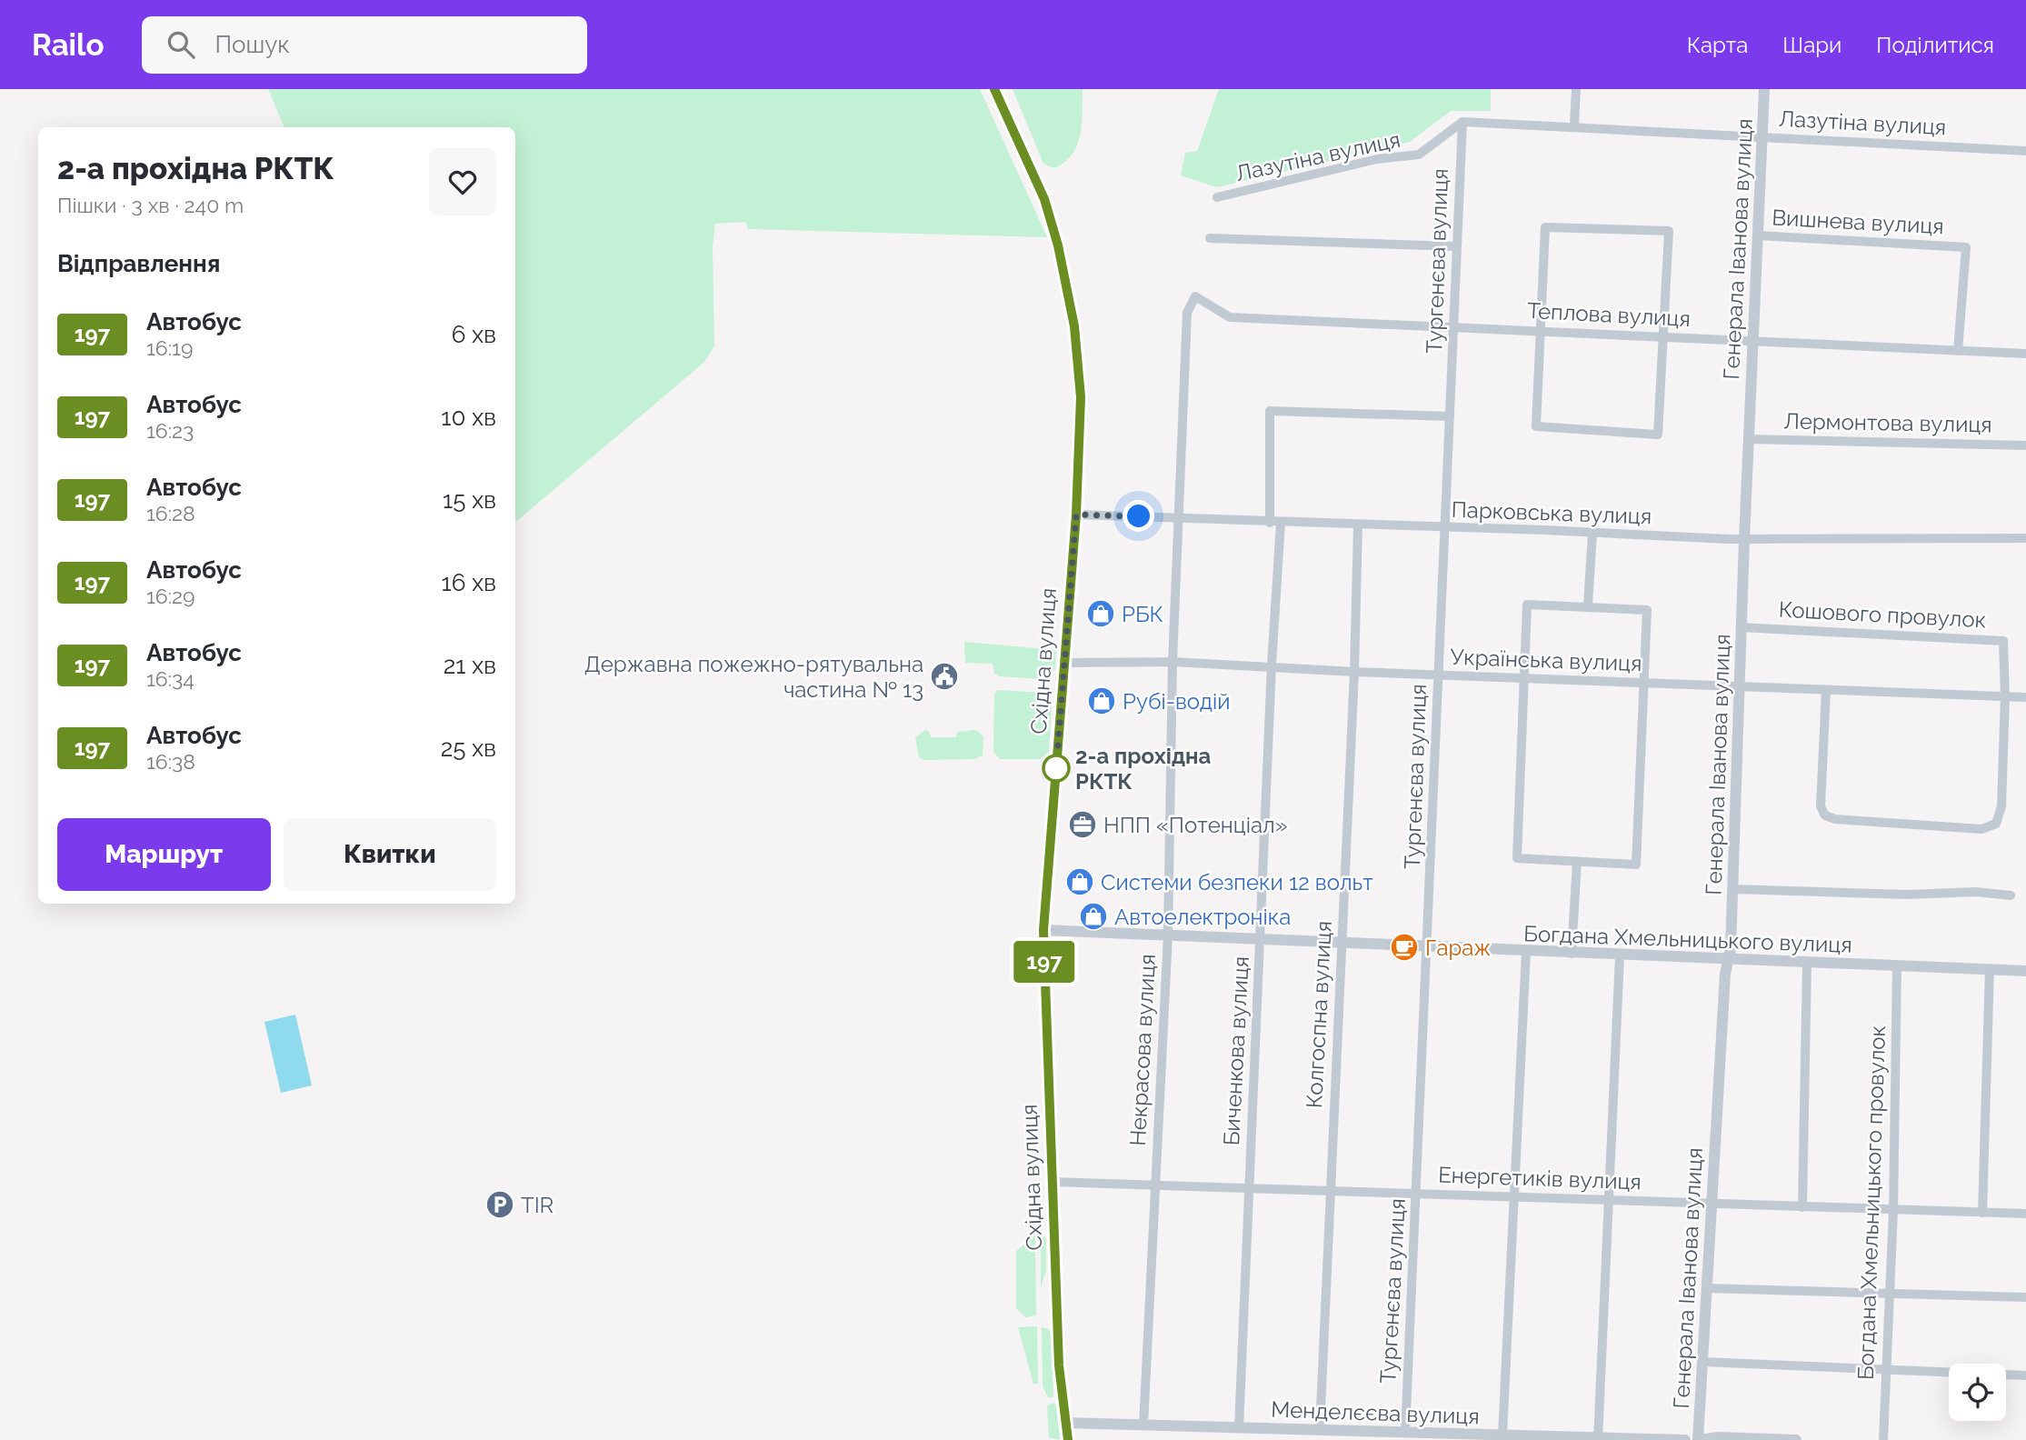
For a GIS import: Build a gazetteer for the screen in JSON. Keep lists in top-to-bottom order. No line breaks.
{"streets":{"main road":["Східна вулиця"],"street":["Лазутіна вулиця","Вишнева вулиця","Генерала Іванова вулиця","Тургенєва вулиця","Теплова вулиця","Лермонтова вулиця","Парковська вулиця","Кошового провулок","Українська вулиця","Богдана Хмельницького вулиця","Колгоспна вулиця","Некрасова вулиця","Биченкова вулиця","Енергетиків вулиця","Богдана Хмельницького провулок","Менделєєва вулиця"]},"crossings":[["Лазутіна вулиця","Генерала Іванова вулиця"],["Лазутіна вулиця","Тургенєва вулиця"],["Вишнева вулиця","Генерала Іванова вулиця"],["Вишнева вулиця","Теплова вулиця"],["Генерала Іванова вулиця","Теплова вулиця"],["Генерала Іванова вулиця","Лермонтова вулиця"],["Генерала Іванова вулиця","Парковська вулиця"],["Генерала Іванова вулиця","Кошового провулок"],["Генерала Іванова вулиця","Українська вулиця"],["Генерала Іванова вулиця","Богдана Хмельницького вулиця"],["Генерала Іванова вулиця","Енергетиків вулиця"],["Тургенєва вулиця","Теплова вулиця"],["Тургенєва вулиця","Парковська вулиця"],["Тургенєва вулиця","Українська вулиця"],["Тургенєва вулиця","Богдана Хмельницького вулиця"],["Тургенєва вулиця","Енергетиків вулиця"],["Тургенєва вулиця","Менделєєва вулиця"],["Теплова вулиця","Некрасова вулиця"],["Парковська вулиця","Східна вулиця"],["Парковська вулиця","Колгоспна вулиця"],["Парковська вулиця","Некрасова вулиця"],["Парковська вулиця","Биченкова вулиця"],["Кошового провулок","Українська вулиця"],["Українська вулиця","Східна вулиця"],["Українська вулиця","Колгоспна вулиця"],["Українська вулиця","Некрасова вулиця"],["Українська вулиця","Биченкова вулиця"],["Східна вулиця","Богдана Хмельницького вулиця"],["Східна вулиця","Енергетиків вулиця"],["Східна вулиця","Менделєєва вулиця"],["Богдана Хмельницького вулиця","Колгоспна вулиця"],["Богдана Хмельницького вулиця","Некрасова вулиця"],["Богдана Хмельницького вулиця","Биченкова вулиця"],["Богдана Хмельницького вулиця","Богдана Хмельницького провулок"],["Колгоспна вулиця","Енергетиків вулиця"],["Колгоспна вулиця","Менделєєва вулиця"],["Некрасова вулиця","Енергетиків вулиця"],["Некрасова вулиця","Менделєєва вулиця"],["Биченкова вулиця","Енергетиків вулиця"],["Биченкова вулиця","Менделєєва вулиця"],["Енергетиків вулиця","Богдана Хмельницького провулок"]],"places":{"shop":["РБК","Рубі-водій","Системи безпеки 12 вольт","Автоелектроніка"],"public building":["Державна пожежно-рятувальна частина № 13"],"other":["2-а прохідна РКТК"],"office":["НПП «Потенціал»"],"cafe":["Гараж"],"parking":["TIR"]},"lines":["bus line 197"],"page":{"header":"Railo","search":"Пошук","nav":["Карта","Шари","Поділитися"],"on_map":"197","heading":[["2-а прохідна РКТК","Пішки · 3 хв · 240 m"],"Відправлення"],"list":[{"mark":"197","name":"Автобус","note":"16:19","value":"6 хв"},{"mark":"197","name":"Автобус","note":"16:23","value":"10 хв"},{"mark":"197","name":"Автобус","note":"16:28","value":"15 хв"},{"mark":"197","name":"Автобус","note":"16:29","value":"16 хв"},{"mark":"197","name":"Автобус","note":"16:34","value":"21 хв"},{"mark":"197","name":"Автобус","note":"16:38","value":"25 хв"}],"buttons":["Маршрут","Квитки"]}}
